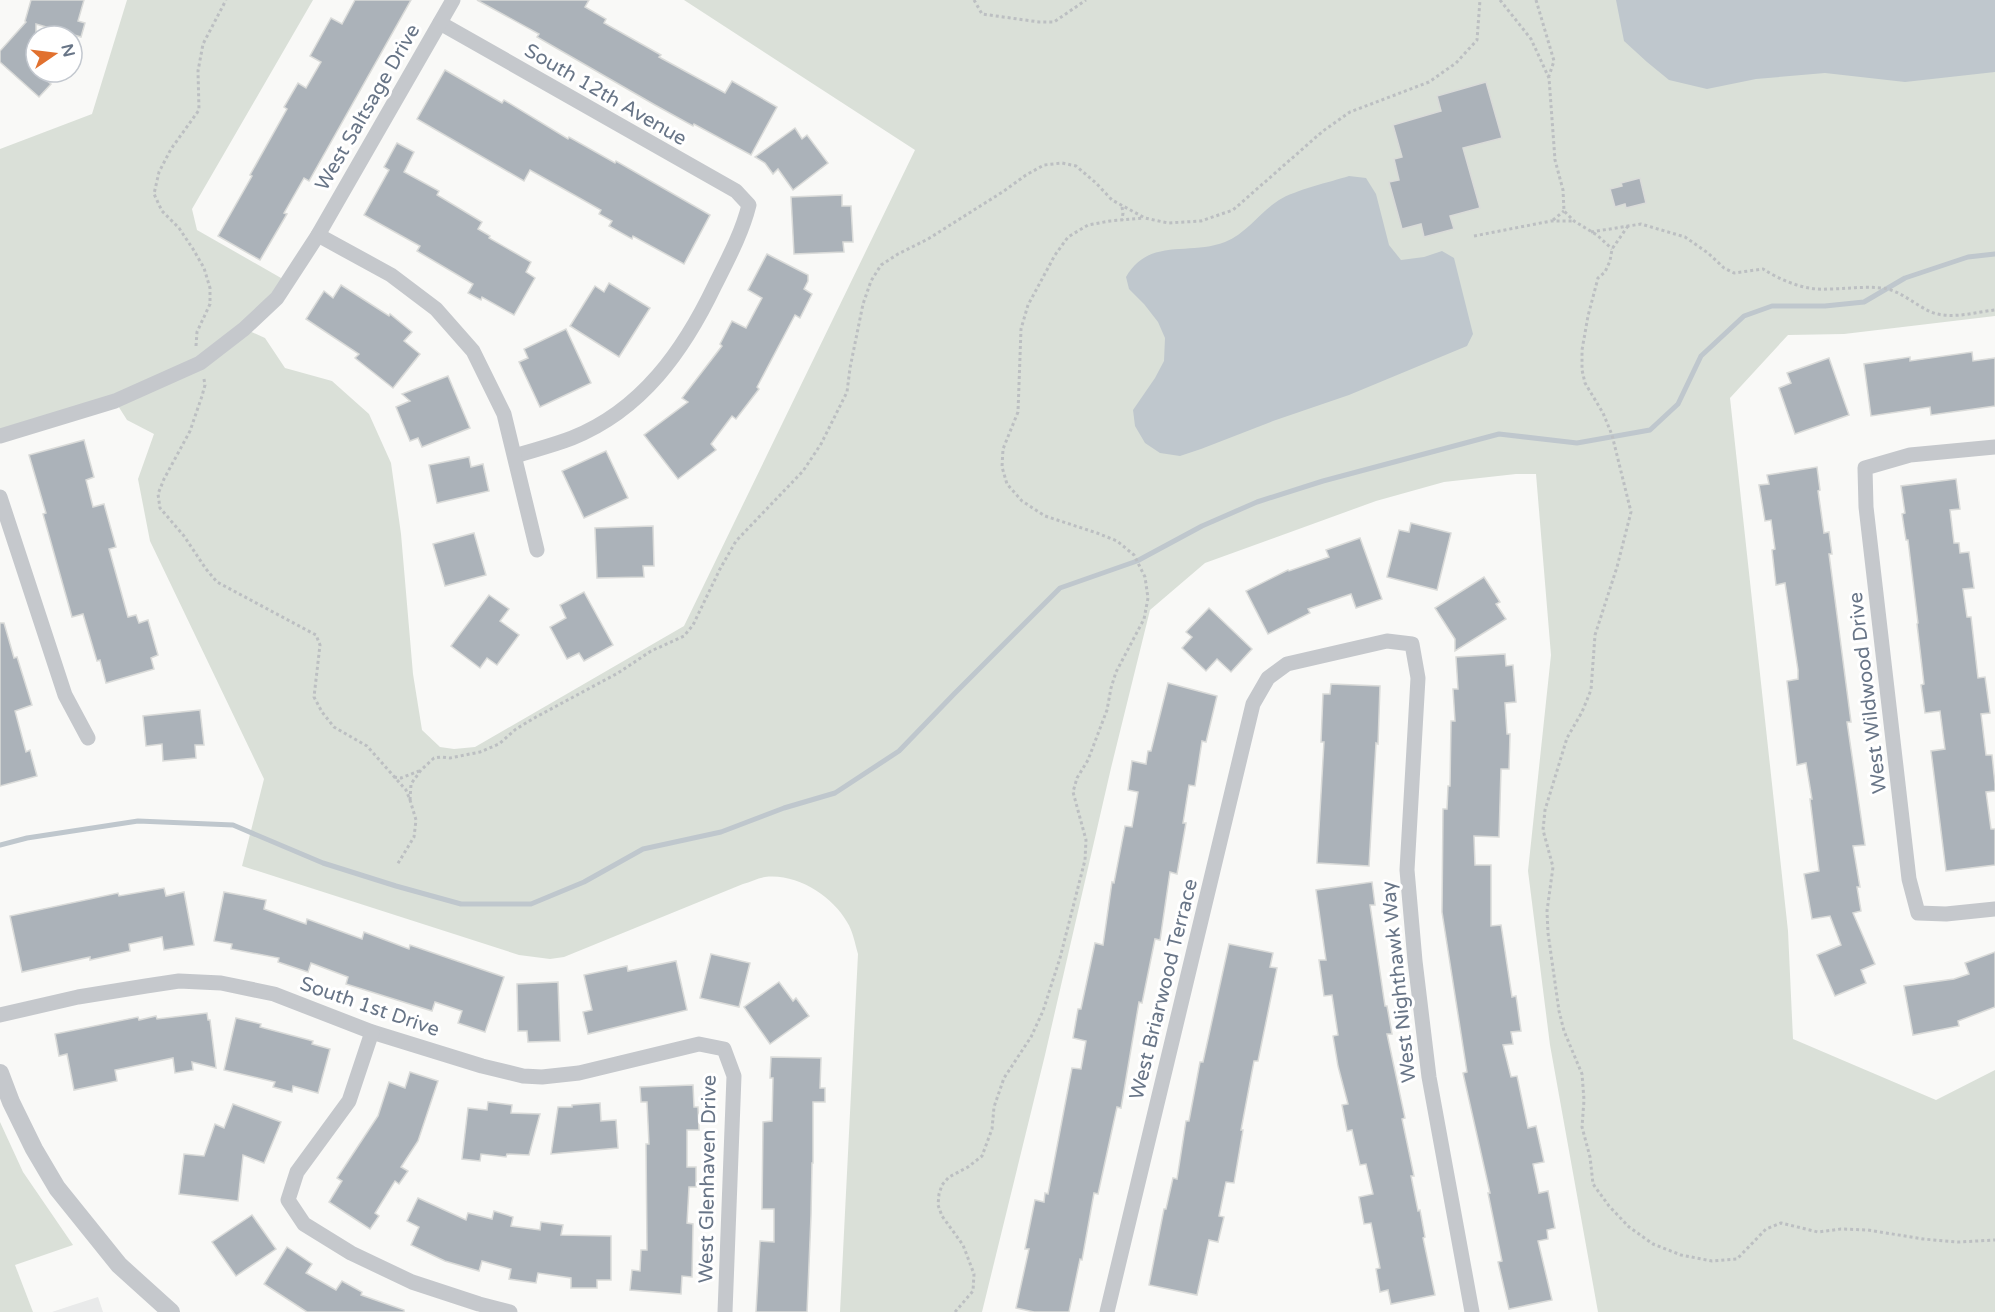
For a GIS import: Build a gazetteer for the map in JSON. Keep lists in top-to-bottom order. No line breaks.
{"streets":{"street":["South 12th Avenue","West Saltsage Drive","West Wildwood Drive","West Nighthawk Way","West Briarwood Terrace","South 1st Drive","West Glenhaven Drive"]},"crossings":[["South 12th Avenue","West Saltsage Drive"],["West Nighthawk Way","West Briarwood Terrace"],["South 1st Drive","West Glenhaven Drive"]],"north":"right"}
